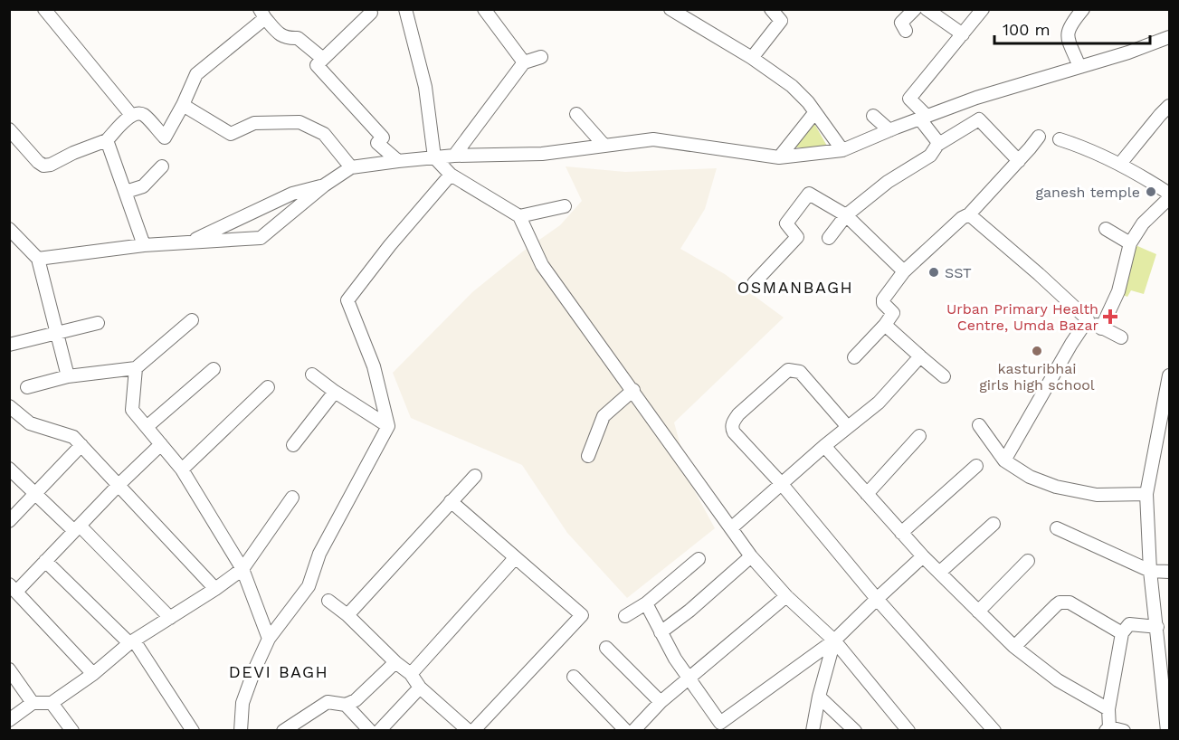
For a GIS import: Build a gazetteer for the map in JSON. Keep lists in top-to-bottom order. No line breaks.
{"districts":["OSMANBAGH","DEVI BAGH"],"places":{"other":["ganesh temple","SST","kasturibhai girls high school"],"health":["Urban Primary Health Centre, Umda Bazar"]},"scale_bar":"100 m"}
